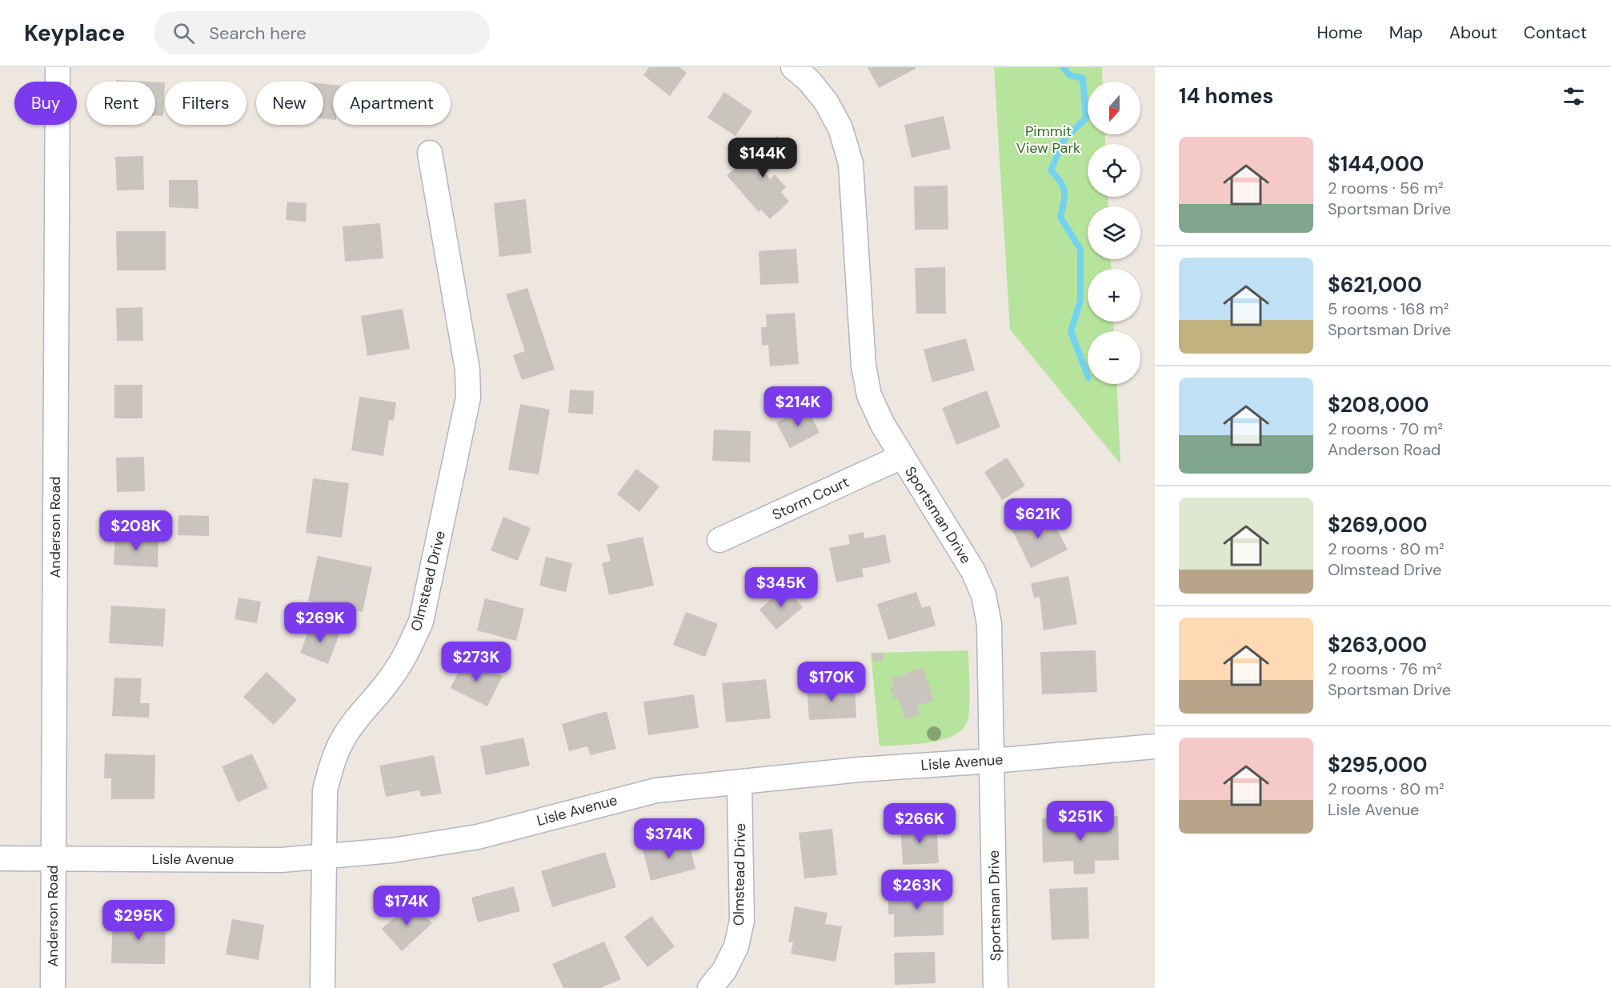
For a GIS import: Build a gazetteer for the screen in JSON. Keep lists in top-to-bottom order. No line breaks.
{"streets":{"street":["Storm Court","Sportsman Drive","Anderson Road","Olmstead Drive","Lisle Avenue"]},"crossings":[["Storm Court","Sportsman Drive"],["Sportsman Drive","Lisle Avenue"],["Anderson Road","Lisle Avenue"],["Olmstead Drive","Lisle Avenue"]],"parks":["Pimmit View Park"],"north":"bottom","page":{"header":"Keyplace","search":"Search here","nav":["Home","Map","About","Contact"],"heading":"14 homes","map_buttons":["+","−"],"chip":["Buy","Rent","Filters","New","Apartment"],"list":[{"name":"$144,000","note":"2 rooms · 56 m² · Sportsman Drive"},{"name":"$621,000","note":"5 rooms · 168 m² · Sportsman Drive"},{"name":"$208,000","note":"2 rooms · 70 m² · Anderson Road"},{"name":"$269,000","note":"2 rooms · 80 m² · Olmstead Drive"},{"name":"$263,000","note":"2 rooms · 76 m² · Sportsman Drive"},{"name":"$295,000","note":"2 rooms · 80 m² · Lisle Avenue"}],"price":["$144K","$214K","$621K","$208K","$345K","$269K","$273K","$170K","$251K","$266K","$374K","$263K","$174K","$295K"]}}
